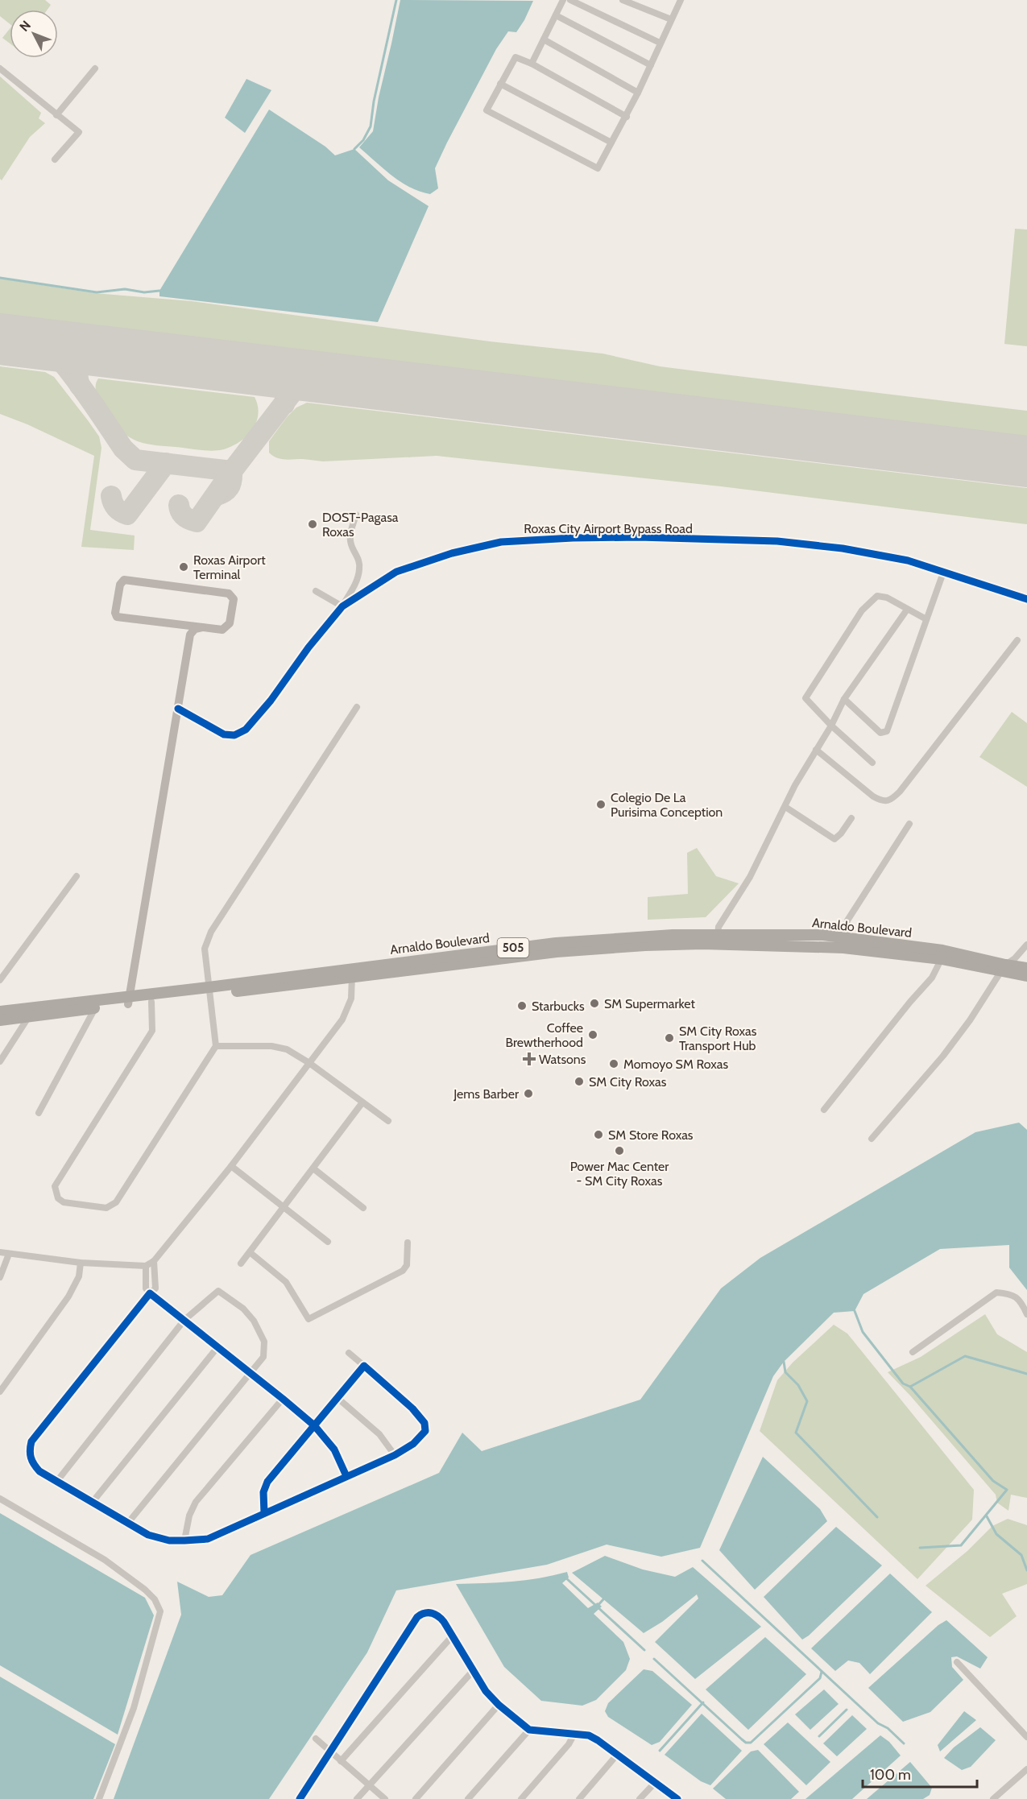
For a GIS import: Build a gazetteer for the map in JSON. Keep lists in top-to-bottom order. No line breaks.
{"streets":{"highway":["Arnaldo Boulevard","505"],"street":["Roxas City Airport Bypass Road"]},"places":{"other":["DOST-Pagasa Roxas","Roxas Airport Terminal","Colegio De La Purisima Conception","SM Supermarket","Starbucks","Coffee Brewtherhood","SM City Roxas Transport Hub","Momoyo SM Roxas","SM City Roxas","Jems Barber","SM Store Roxas","Power Mac Center - SM City Roxas"],"health":["Watsons"]},"scale_bar":"100 m","north":"top left"}
